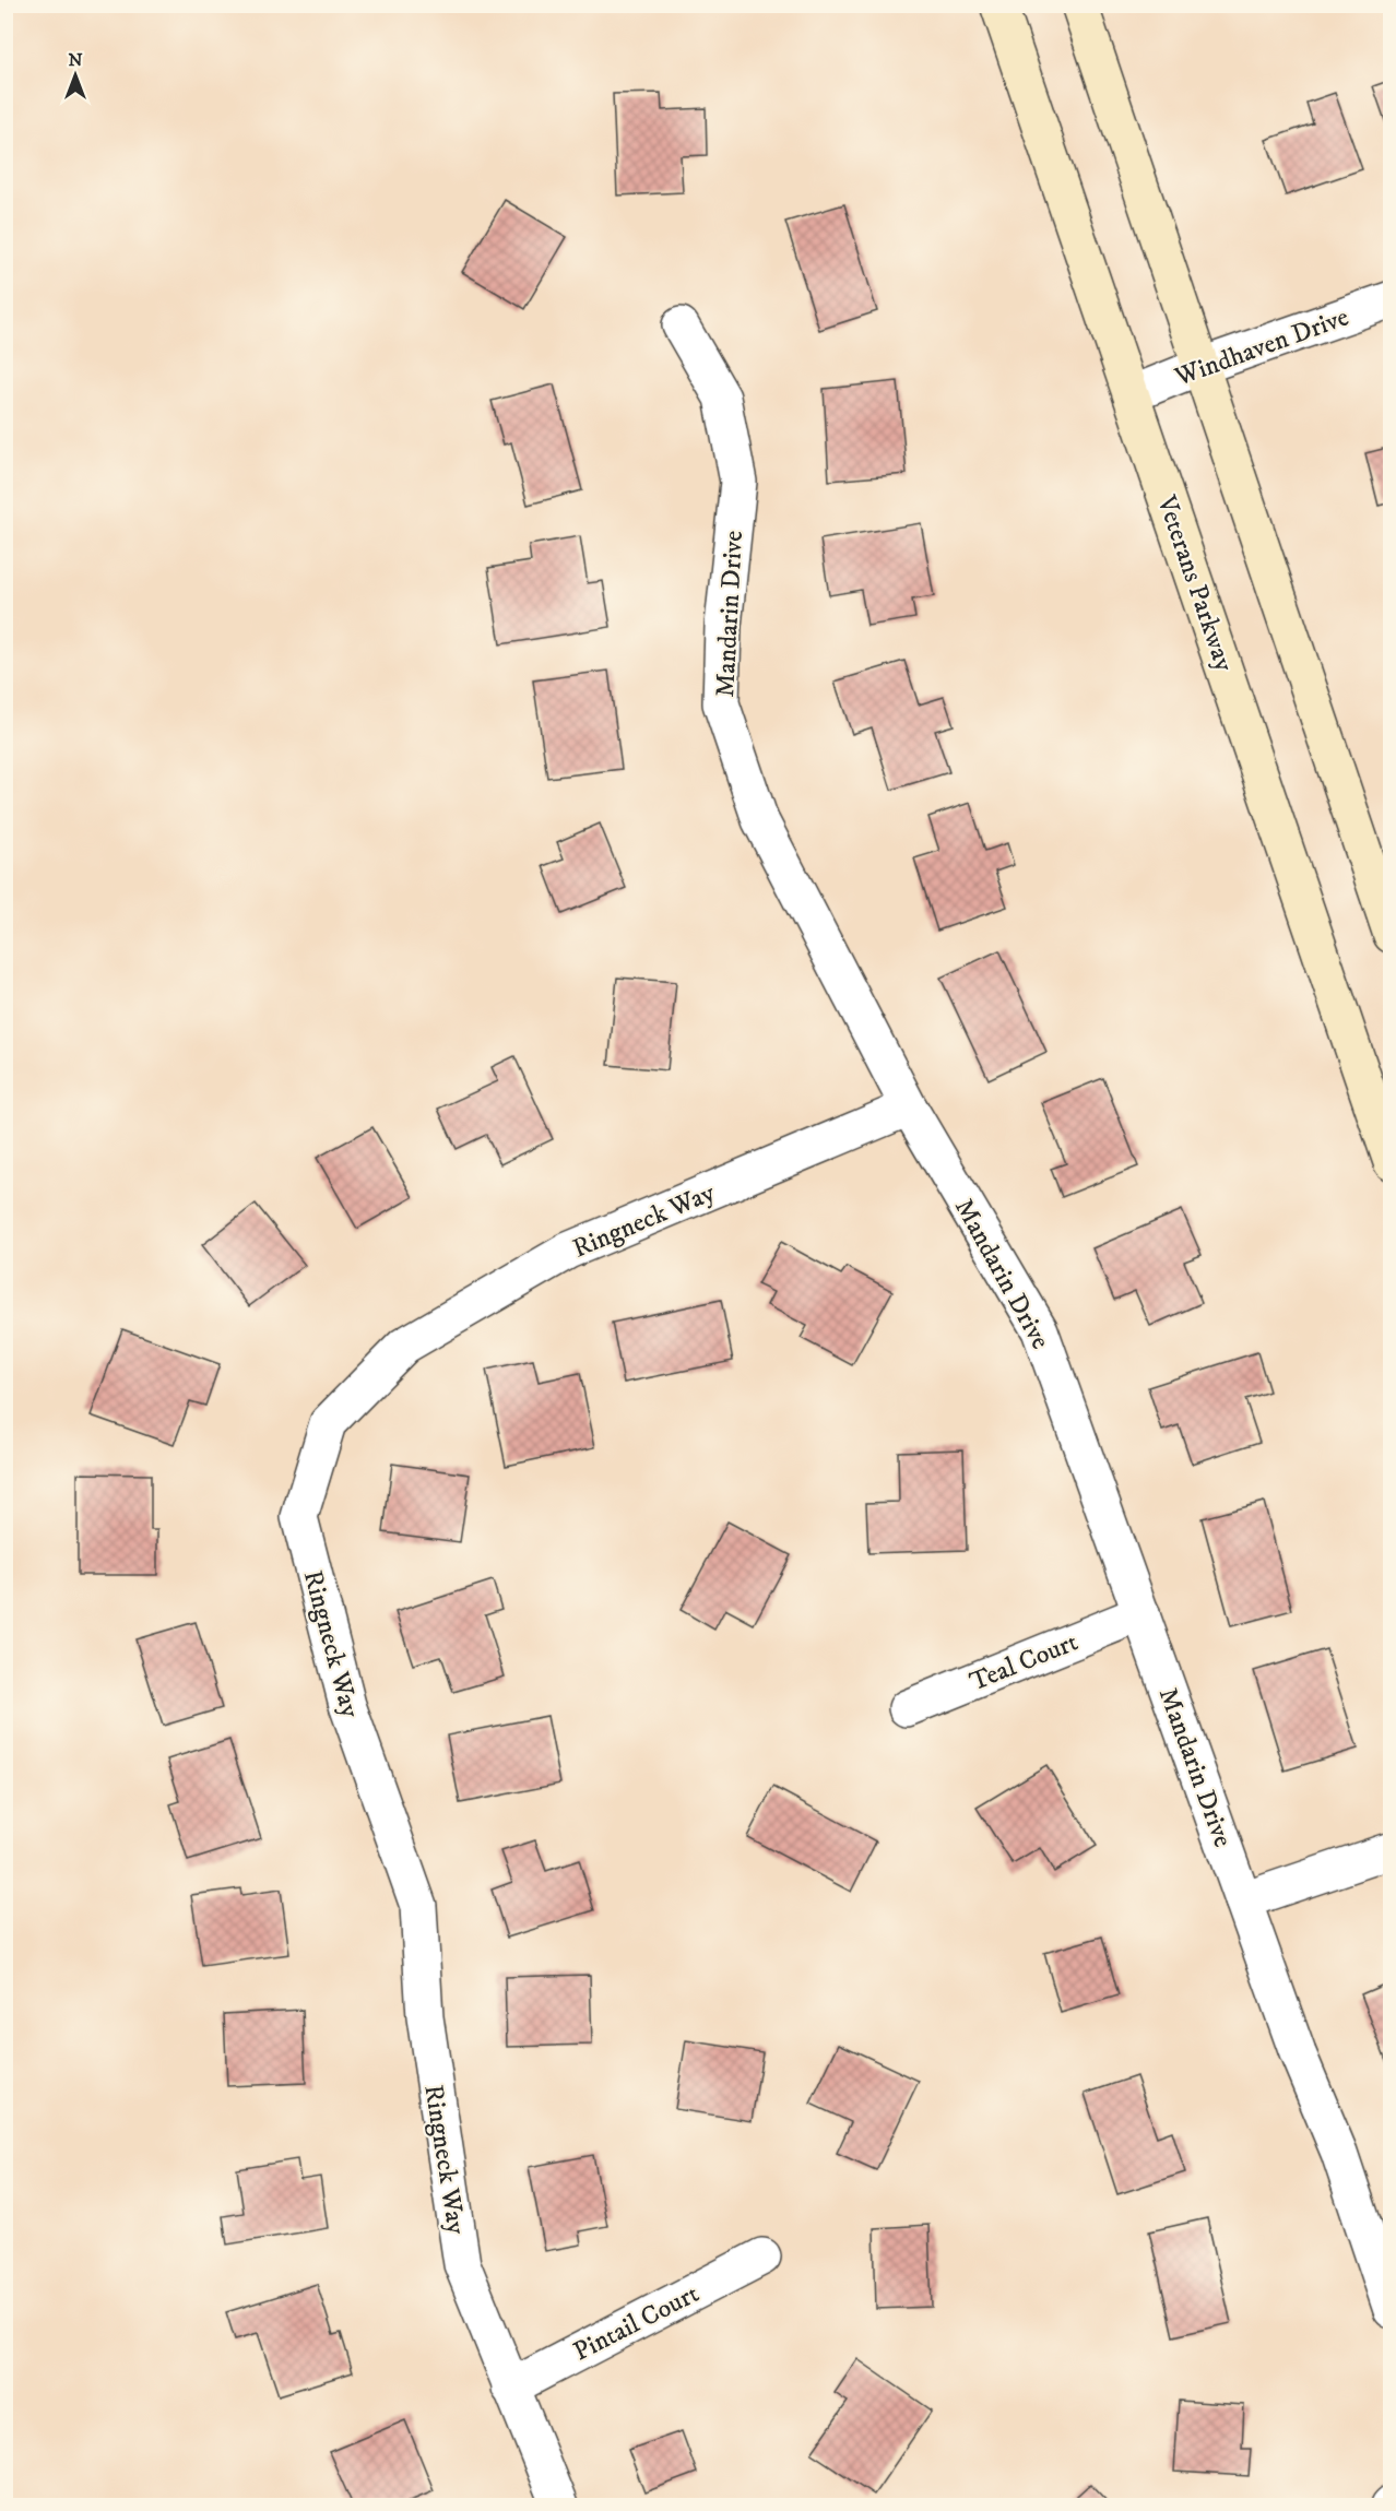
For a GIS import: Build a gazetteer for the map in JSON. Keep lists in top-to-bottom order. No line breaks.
{"streets":{"main road":["Veterans Parkway"],"street":["Windhaven Drive","Mandarin Drive","Ringneck Way","Teal Court","Pintail Court"]},"crossings":[["Windhaven Drive","Veterans Parkway"],["Mandarin Drive","Ringneck Way"],["Mandarin Drive","Teal Court"],["Ringneck Way","Pintail Court"]],"north":"top"}
